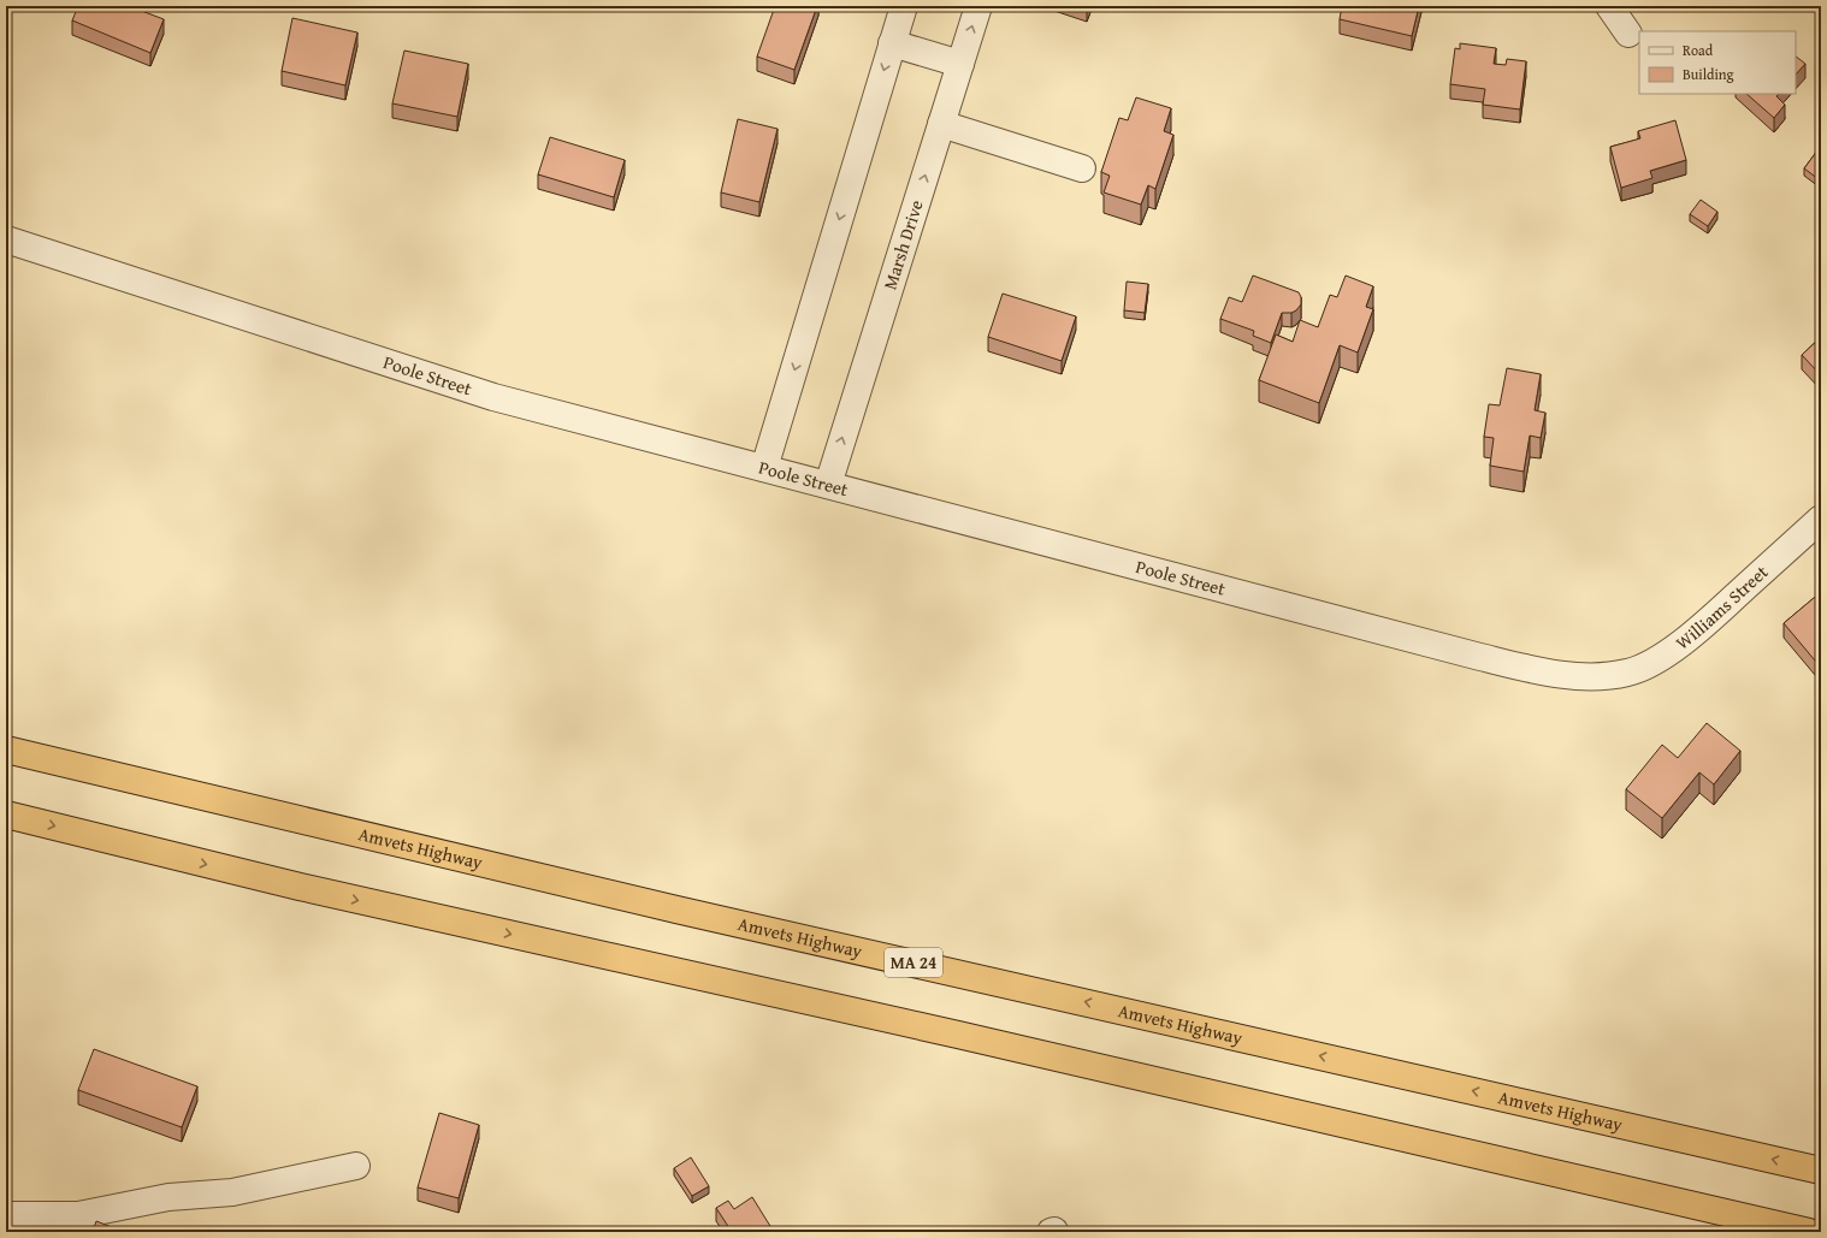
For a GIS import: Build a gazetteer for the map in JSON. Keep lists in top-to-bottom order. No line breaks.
{"streets":{"highway":["Amvets Highway","MA 24"],"street":["Marsh Drive","Poole Street","Williams Street"]},"crossings":[["Marsh Drive","Poole Street"],["Poole Street","Williams Street"]],"legend":["Road","Building"]}
